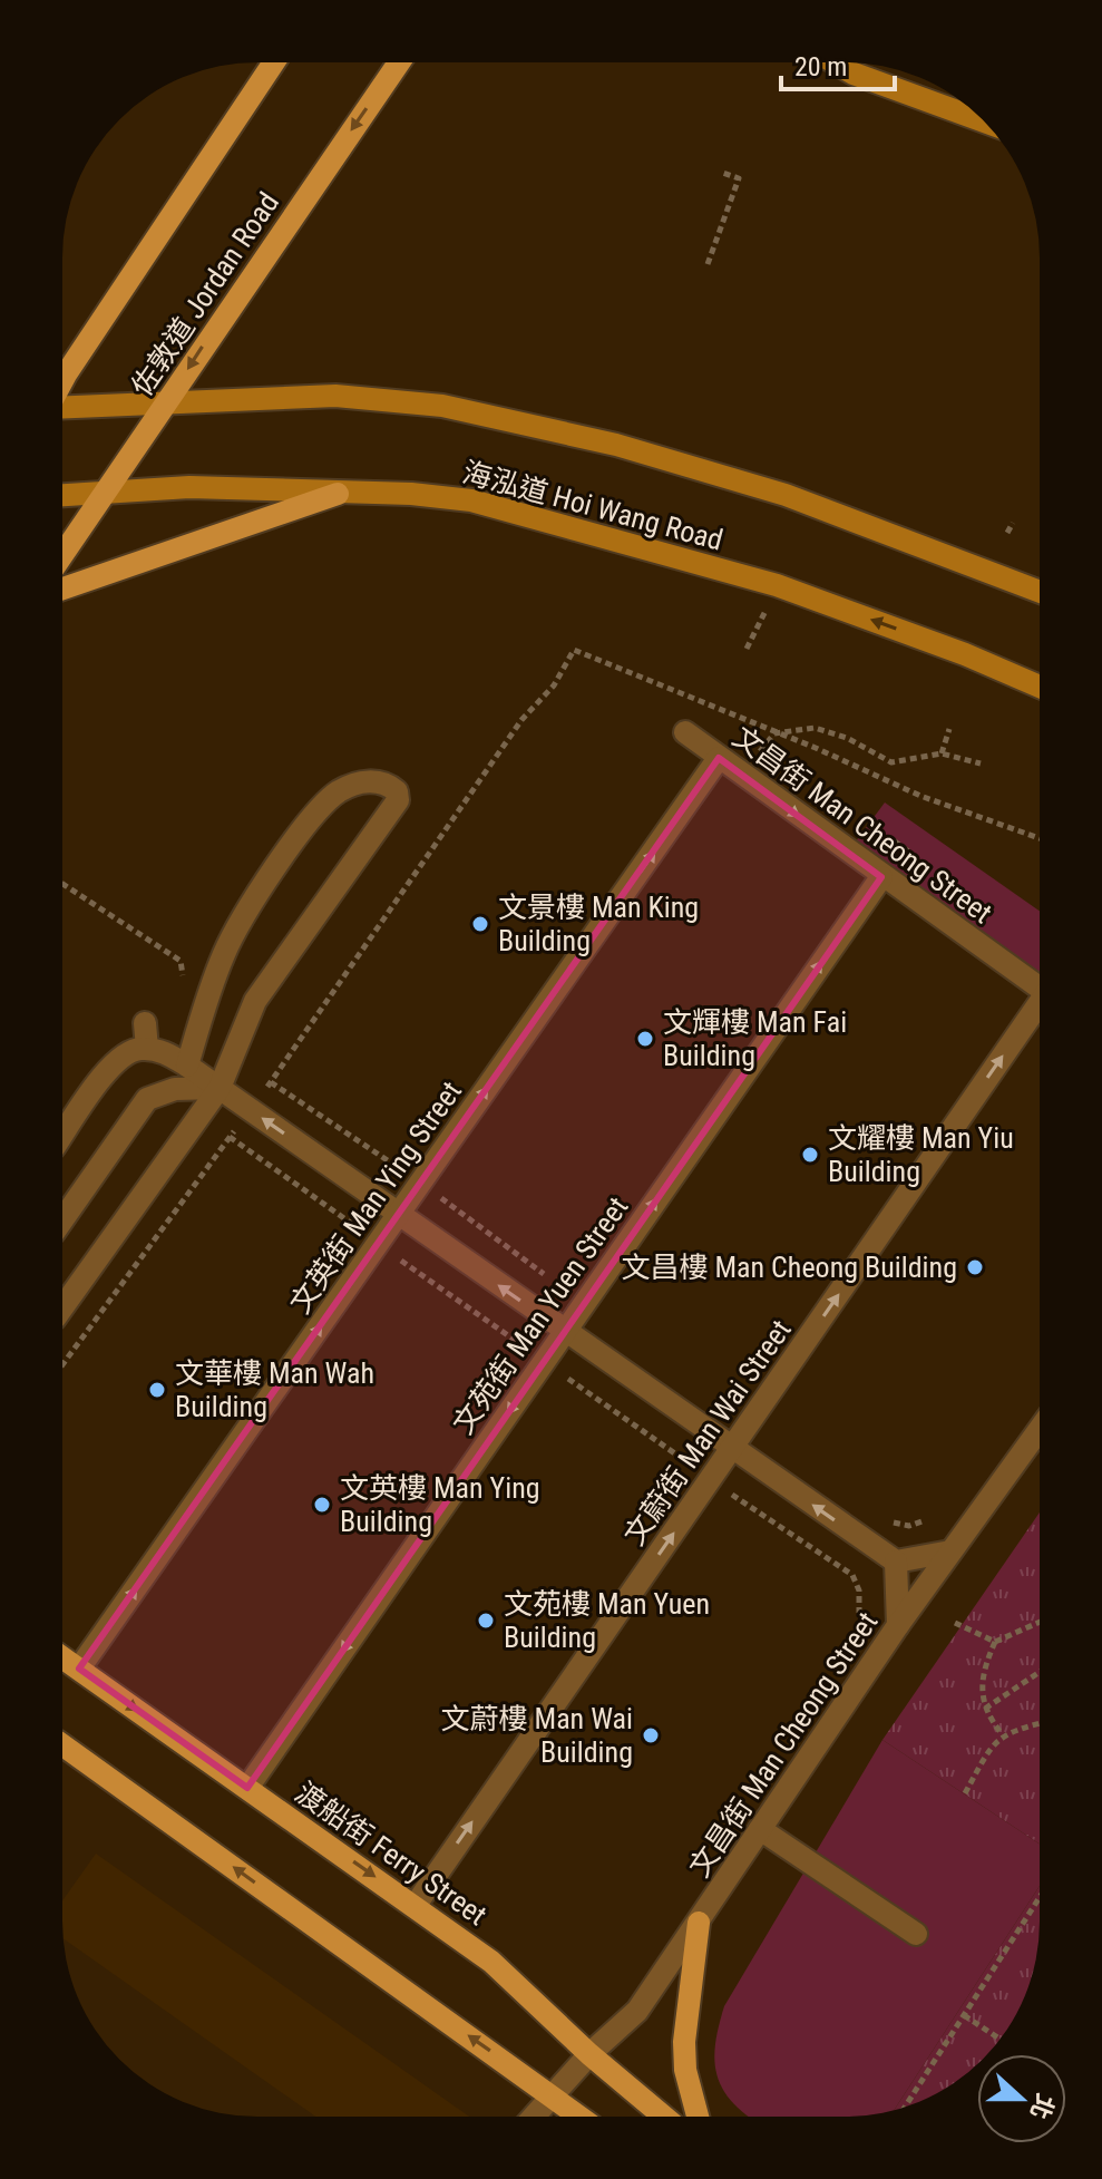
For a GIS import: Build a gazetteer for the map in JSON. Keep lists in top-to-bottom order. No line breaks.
{"streets":{"main road":["佐敦道 Jordan Road","渡船街 Ferry Street"],"street":["海泓道 Hoi Wang Road","文昌街 Man Cheong Street","文英街 Man Ying Street","文苑街 Man Yuen Street","文蔚街 Man Wai Street"]},"crossings":[["佐敦道 Jordan Road","海泓道 Hoi Wang Road"],["文昌街 Man Cheong Street","文英街 Man Ying Street"],["文昌街 Man Cheong Street","文苑街 Man Yuen Street"],["文昌街 Man Cheong Street","渡船街 Ferry Street"],["文英街 Man Ying Street","渡船街 Ferry Street"],["文苑街 Man Yuen Street","渡船街 Ferry Street"],["文蔚街 Man Wai Street","渡船街 Ferry Street"]],"one_way":["文英街 Man Ying Street","文蔚街 Man Wai Street"],"places":["文景樓 Man King Building","文輝樓 Man Fai Building","文耀樓 Man Yiu Building","文昌樓 Man Cheong Building","文華樓 Man Wah Building","文英樓 Man Ying Building","文苑樓 Man Yuen Building","文蔚樓 Man Wai Building"],"scale_bar":"20 m","north":"right"}
